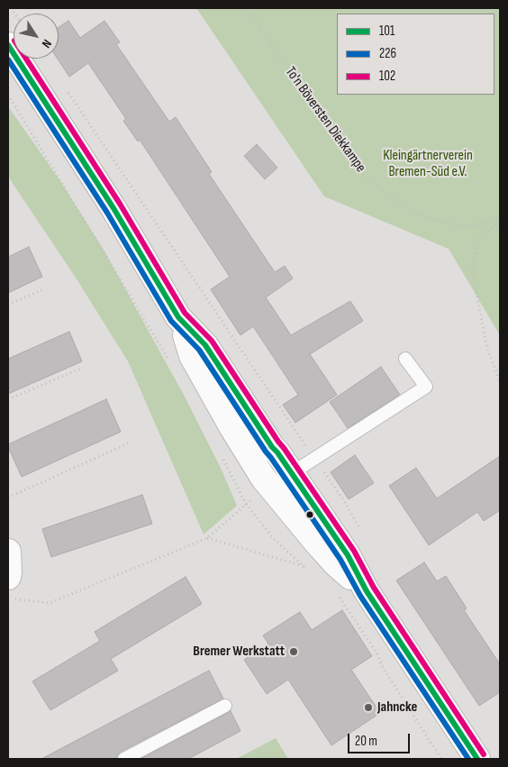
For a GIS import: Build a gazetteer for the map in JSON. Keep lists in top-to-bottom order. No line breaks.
{"streets":{"path":["To'n Böversten Diekkampe"]},"parks":["Kleingärtnerverein Bremen-Süd e.V."],"places":["Bremer Werkstatt","Jahncke"],"lines":["transit line 101","transit line 102","transit line 226"],"legend":["101","226","102"],"scale_bar":"20 m","north":"bottom right"}
